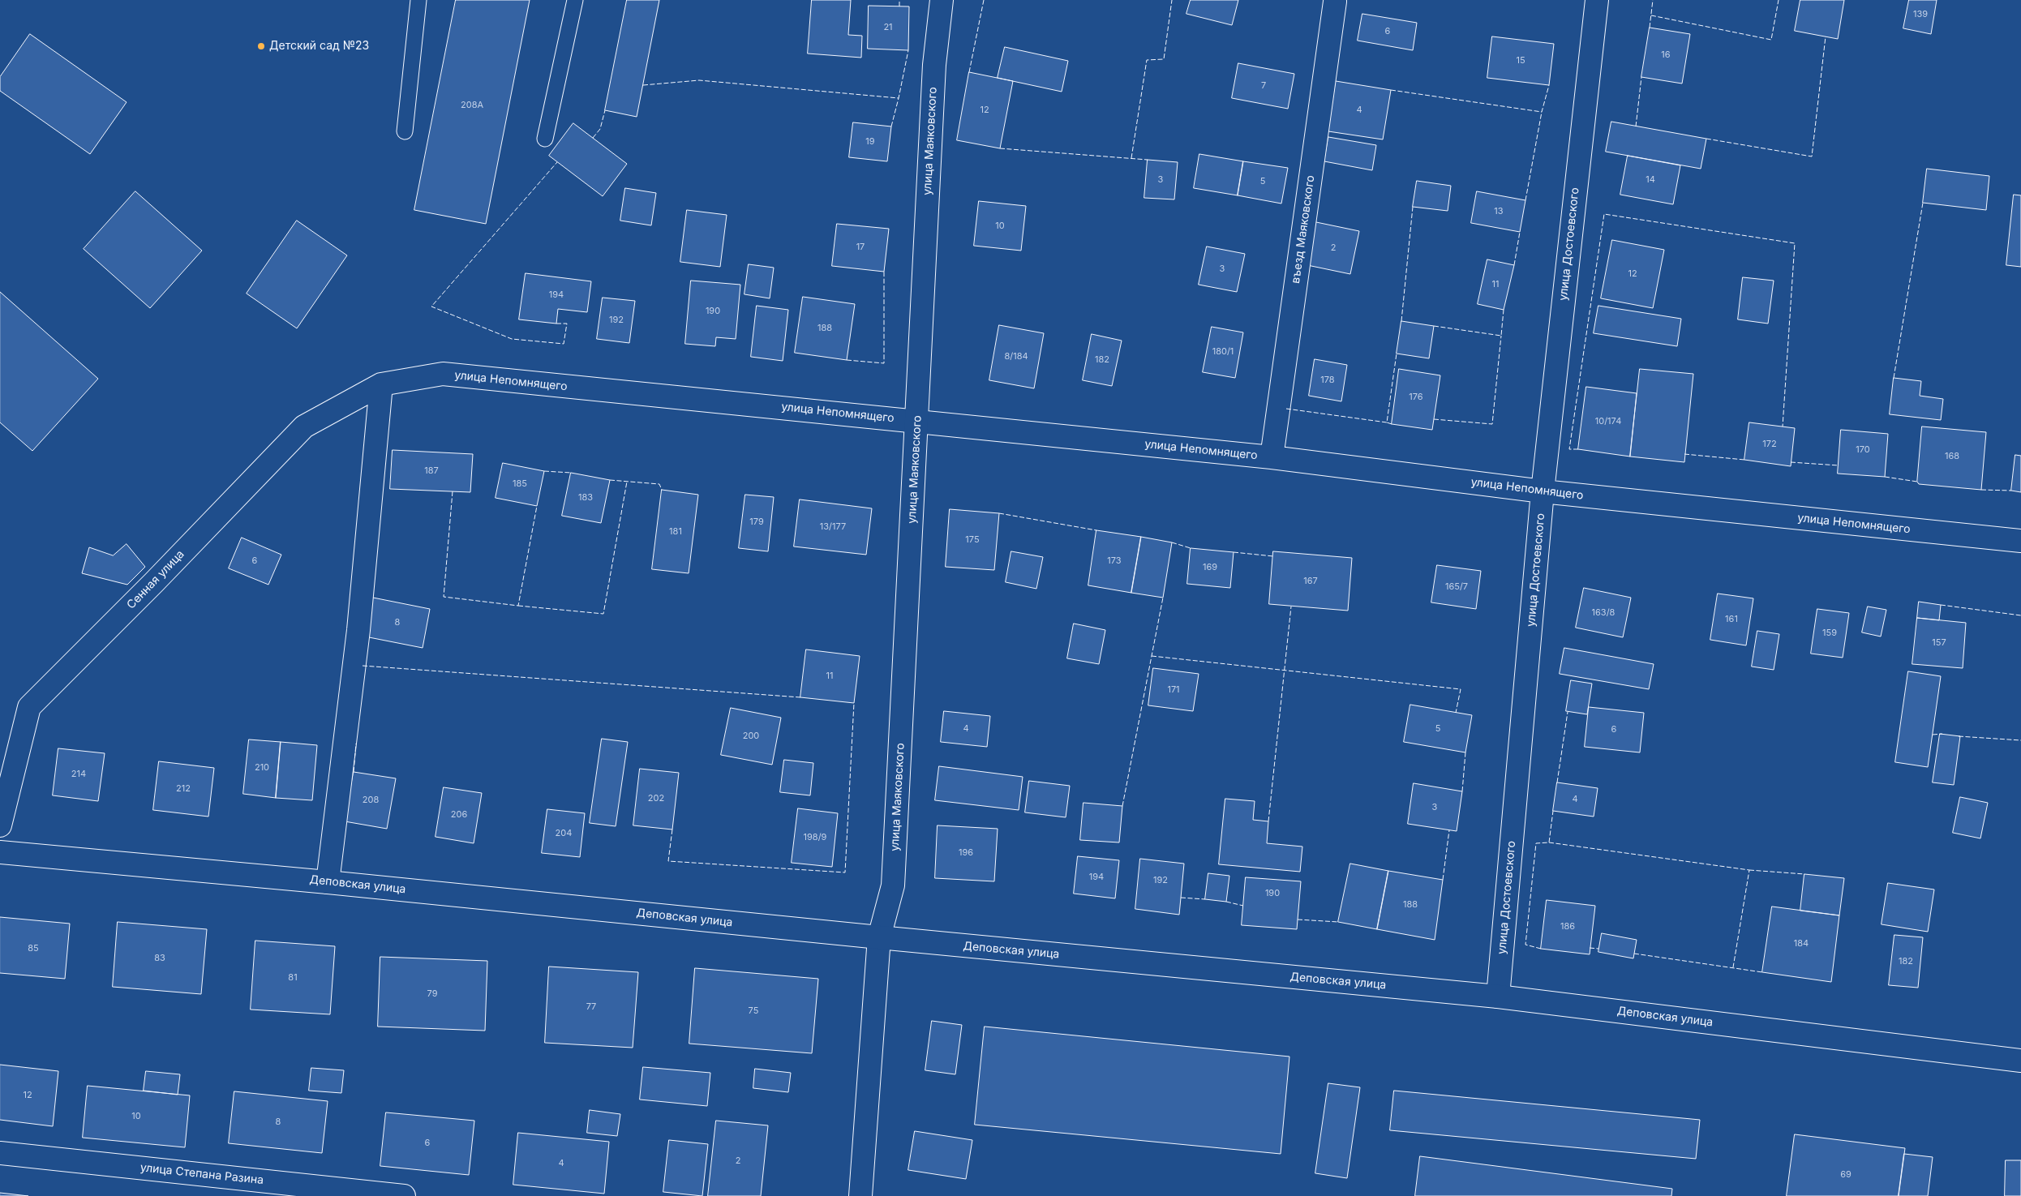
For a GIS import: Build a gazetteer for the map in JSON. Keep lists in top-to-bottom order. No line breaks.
{"streets":{"street":["улица Маяковского","въезд Маяковского","улица Достоевского","улица Непомнящего","Сенная улица","Деповская улица","улица Степана Разина"]},"crossings":[["улица Маяковского","улица Непомнящего"],["улица Маяковского","Деповская улица"],["въезд Маяковского","улица Непомнящего"],["улица Достоевского","улица Непомнящего"],["улица Достоевского","Деповская улица"],["улица Непомнящего","Сенная улица"]],"places":["Детский сад №23"],"house_numbers":["139","21","6","16","15","7","208А","12","4","19","3","14","5","13","10","17","2","3","12","11","194","190","192","188","180/1","8/184","182","178","176","10/174","172","170","168","187","185","183","179","13/177","181","175","6","173","169","167","165/7","163/8","161","8","159","157","11","171","4","5","6","200","210","214","212","202","4","208","3","206","204","198/9","196","194","192","190","188","186","184","85","83","182","81","79","77","75","12","10","8","6","2","4","69"]}
